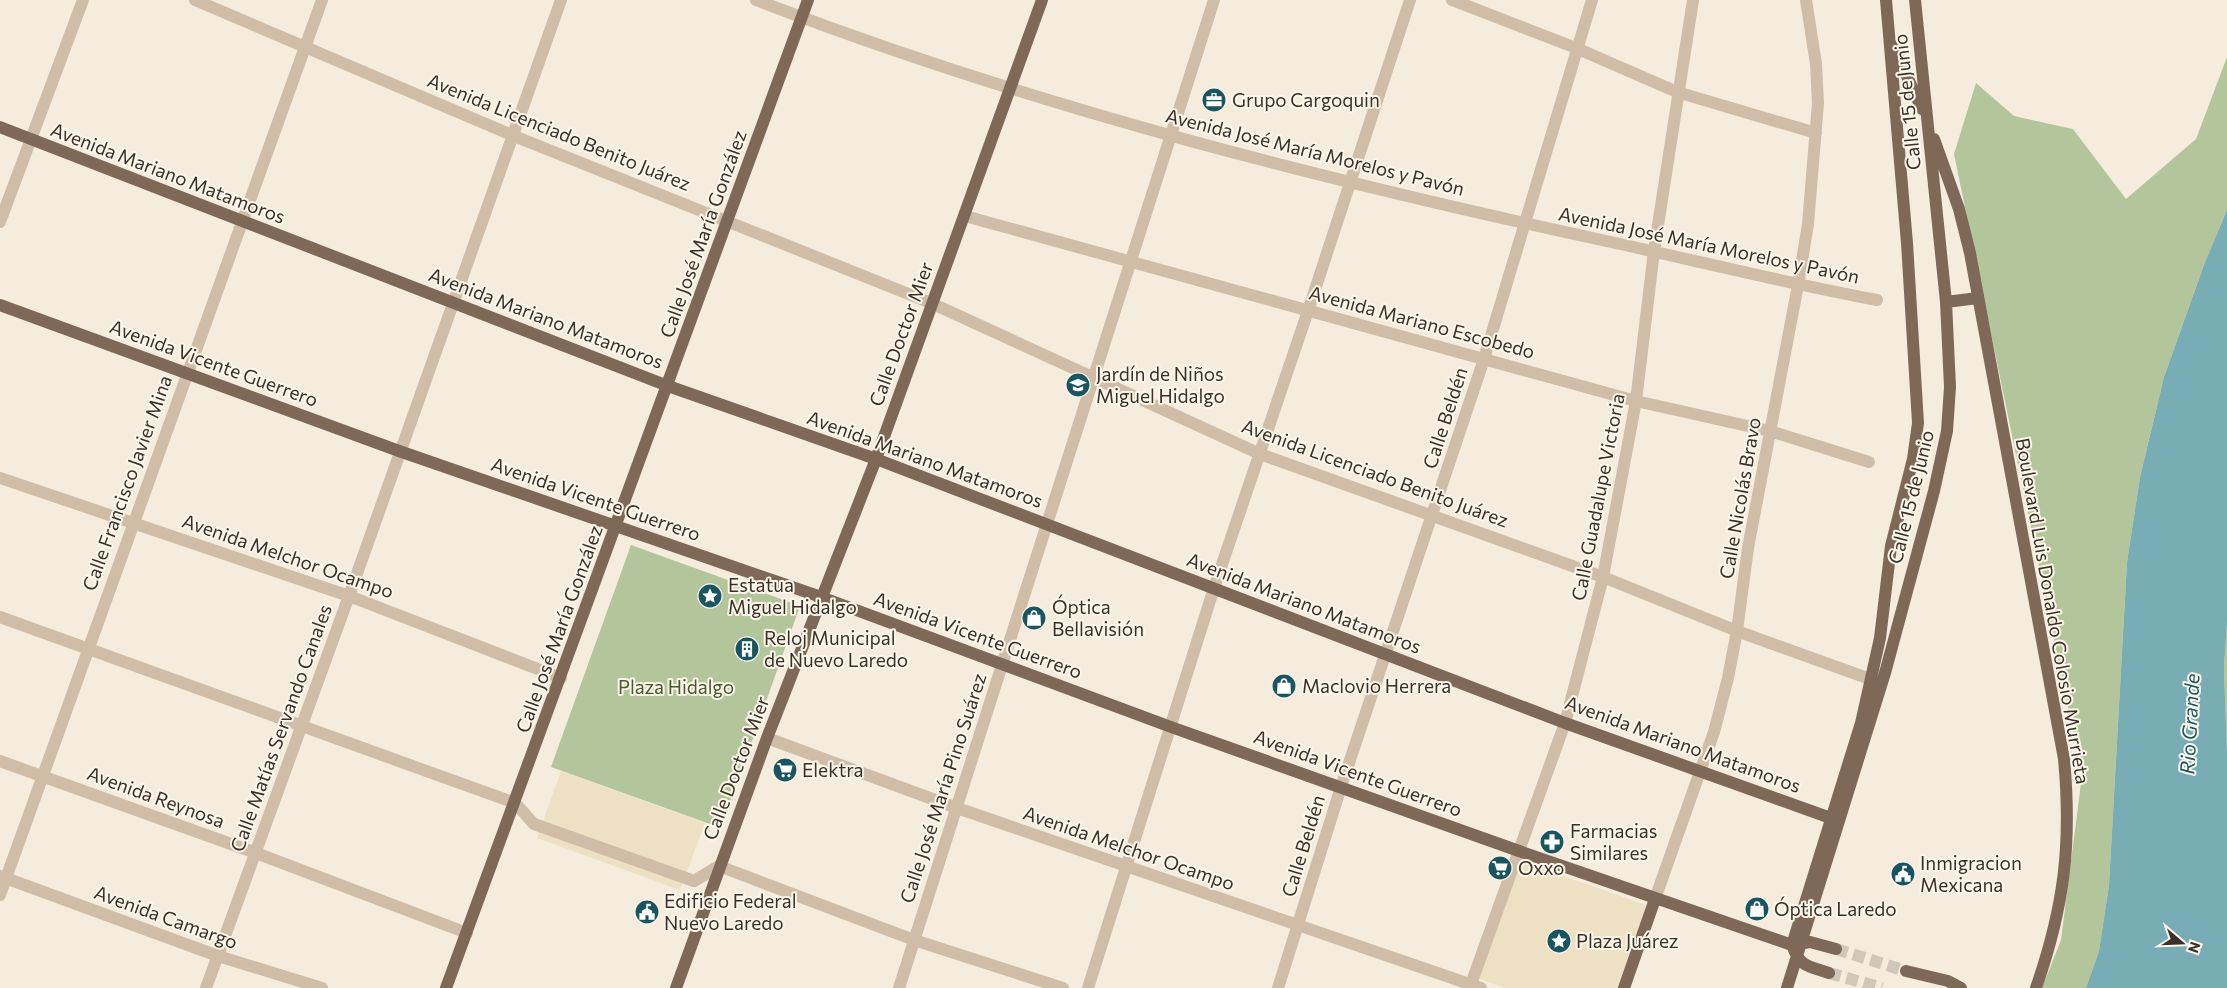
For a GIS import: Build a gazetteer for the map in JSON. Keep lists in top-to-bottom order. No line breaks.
{"streets":{"main road":["Calle 15 de Junio","Avenida Mariano Matamoros","Calle José María González","Calle Doctor Mier","Avenida Vicente Guerrero","Calle Nicolás Bravo","Boulevard Luis Donaldo Colosio Murrieta"],"street":["Avenida Licenciado Benito Juárez","Avenida José María Morelos y Pavón","Avenida Mariano Escobedo","Calle Beldén","Calle Francisco Javier Mina","Calle Guadalupe Victoria","Avenida Melchor Ocampo","Calle Matías Servando Canales","Calle José María Pino Suárez","Avenida Reynosa","Avenida Camargo"]},"crossings":[["Calle 15 de Junio","Avenida Licenciado Benito Juárez"],["Calle 15 de Junio","Avenida Mariano Matamoros"],["Calle 15 de Junio","Avenida Vicente Guerrero"],["Calle 15 de Junio","Boulevard Luis Donaldo Colosio Murrieta"],["Avenida Licenciado Benito Juárez","Calle José María González"],["Avenida Licenciado Benito Juárez","Calle Doctor Mier"],["Avenida Licenciado Benito Juárez","Calle Beldén"],["Avenida Licenciado Benito Juárez","Calle Francisco Javier Mina"],["Avenida Licenciado Benito Juárez","Calle Guadalupe Victoria"],["Avenida Licenciado Benito Juárez","Calle Nicolás Bravo"],["Avenida Licenciado Benito Juárez","Calle Matías Servando Canales"],["Avenida Licenciado Benito Juárez","Calle José María Pino Suárez"],["Avenida José María Morelos y Pavón","Calle José María González"],["Avenida José María Morelos y Pavón","Calle Doctor Mier"],["Avenida José María Morelos y Pavón","Calle Beldén"],["Avenida José María Morelos y Pavón","Calle Guadalupe Victoria"],["Avenida José María Morelos y Pavón","Calle Nicolás Bravo"],["Avenida José María Morelos y Pavón","Calle José María Pino Suárez"],["Avenida Mariano Matamoros","Calle José María González"],["Avenida Mariano Matamoros","Calle Doctor Mier"],["Avenida Mariano Matamoros","Calle Beldén"],["Avenida Mariano Matamoros","Calle Francisco Javier Mina"],["Avenida Mariano Matamoros","Calle Guadalupe Victoria"],["Avenida Mariano Matamoros","Calle Nicolás Bravo"],["Avenida Mariano Matamoros","Calle Matías Servando Canales"],["Avenida Mariano Matamoros","Calle José María Pino Suárez"],["Calle José María González","Avenida Vicente Guerrero"],["Calle José María González","Avenida Melchor Ocampo"],["Calle José María González","Avenida Reynosa"],["Avenida Mariano Escobedo","Calle Doctor Mier"],["Avenida Mariano Escobedo","Calle Beldén"],["Avenida Mariano Escobedo","Calle Guadalupe Victoria"],["Avenida Mariano Escobedo","Calle Nicolás Bravo"],["Avenida Mariano Escobedo","Calle José María Pino Suárez"],["Calle Doctor Mier","Avenida Vicente Guerrero"],["Calle Doctor Mier","Avenida Melchor Ocampo"],["Avenida Vicente Guerrero","Calle Beldén"],["Avenida Vicente Guerrero","Calle Francisco Javier Mina"],["Avenida Vicente Guerrero","Calle Guadalupe Victoria"],["Avenida Vicente Guerrero","Calle Nicolás Bravo"],["Avenida Vicente Guerrero","Calle Matías Servando Canales"],["Avenida Vicente Guerrero","Calle José María Pino Suárez"],["Calle Beldén","Avenida Melchor Ocampo"],["Calle Francisco Javier Mina","Avenida Melchor Ocampo"],["Calle Francisco Javier Mina","Avenida Reynosa"],["Calle Francisco Javier Mina","Avenida Camargo"],["Calle Guadalupe Victoria","Avenida Melchor Ocampo"],["Avenida Melchor Ocampo","Calle Matías Servando Canales"],["Avenida Melchor Ocampo","Calle José María Pino Suárez"],["Calle Matías Servando Canales","Avenida Reynosa"],["Calle Matías Servando Canales","Avenida Camargo"]],"water":["Rio Grande"],"parks":["Plaza Hidalgo"],"places":{"office":["Grupo Cargoquin"],"school or university":["Jardín de Niños Miguel Hidalgo"],"place":["Estatua Miguel Hidalgo","Plaza Juárez"],"shop":["Óptica Bellavisión","Maclovio Herrera","Óptica Laredo"],"building":["Reloj Municipal de Nuevo Laredo"],"supermarket":["Elektra","Oxxo"],"pharmacy":["Farmacias Similares"],"public building":["Inmigracion Mexicana","Edificio Federal Nuevo Laredo"]},"north":"right"}
